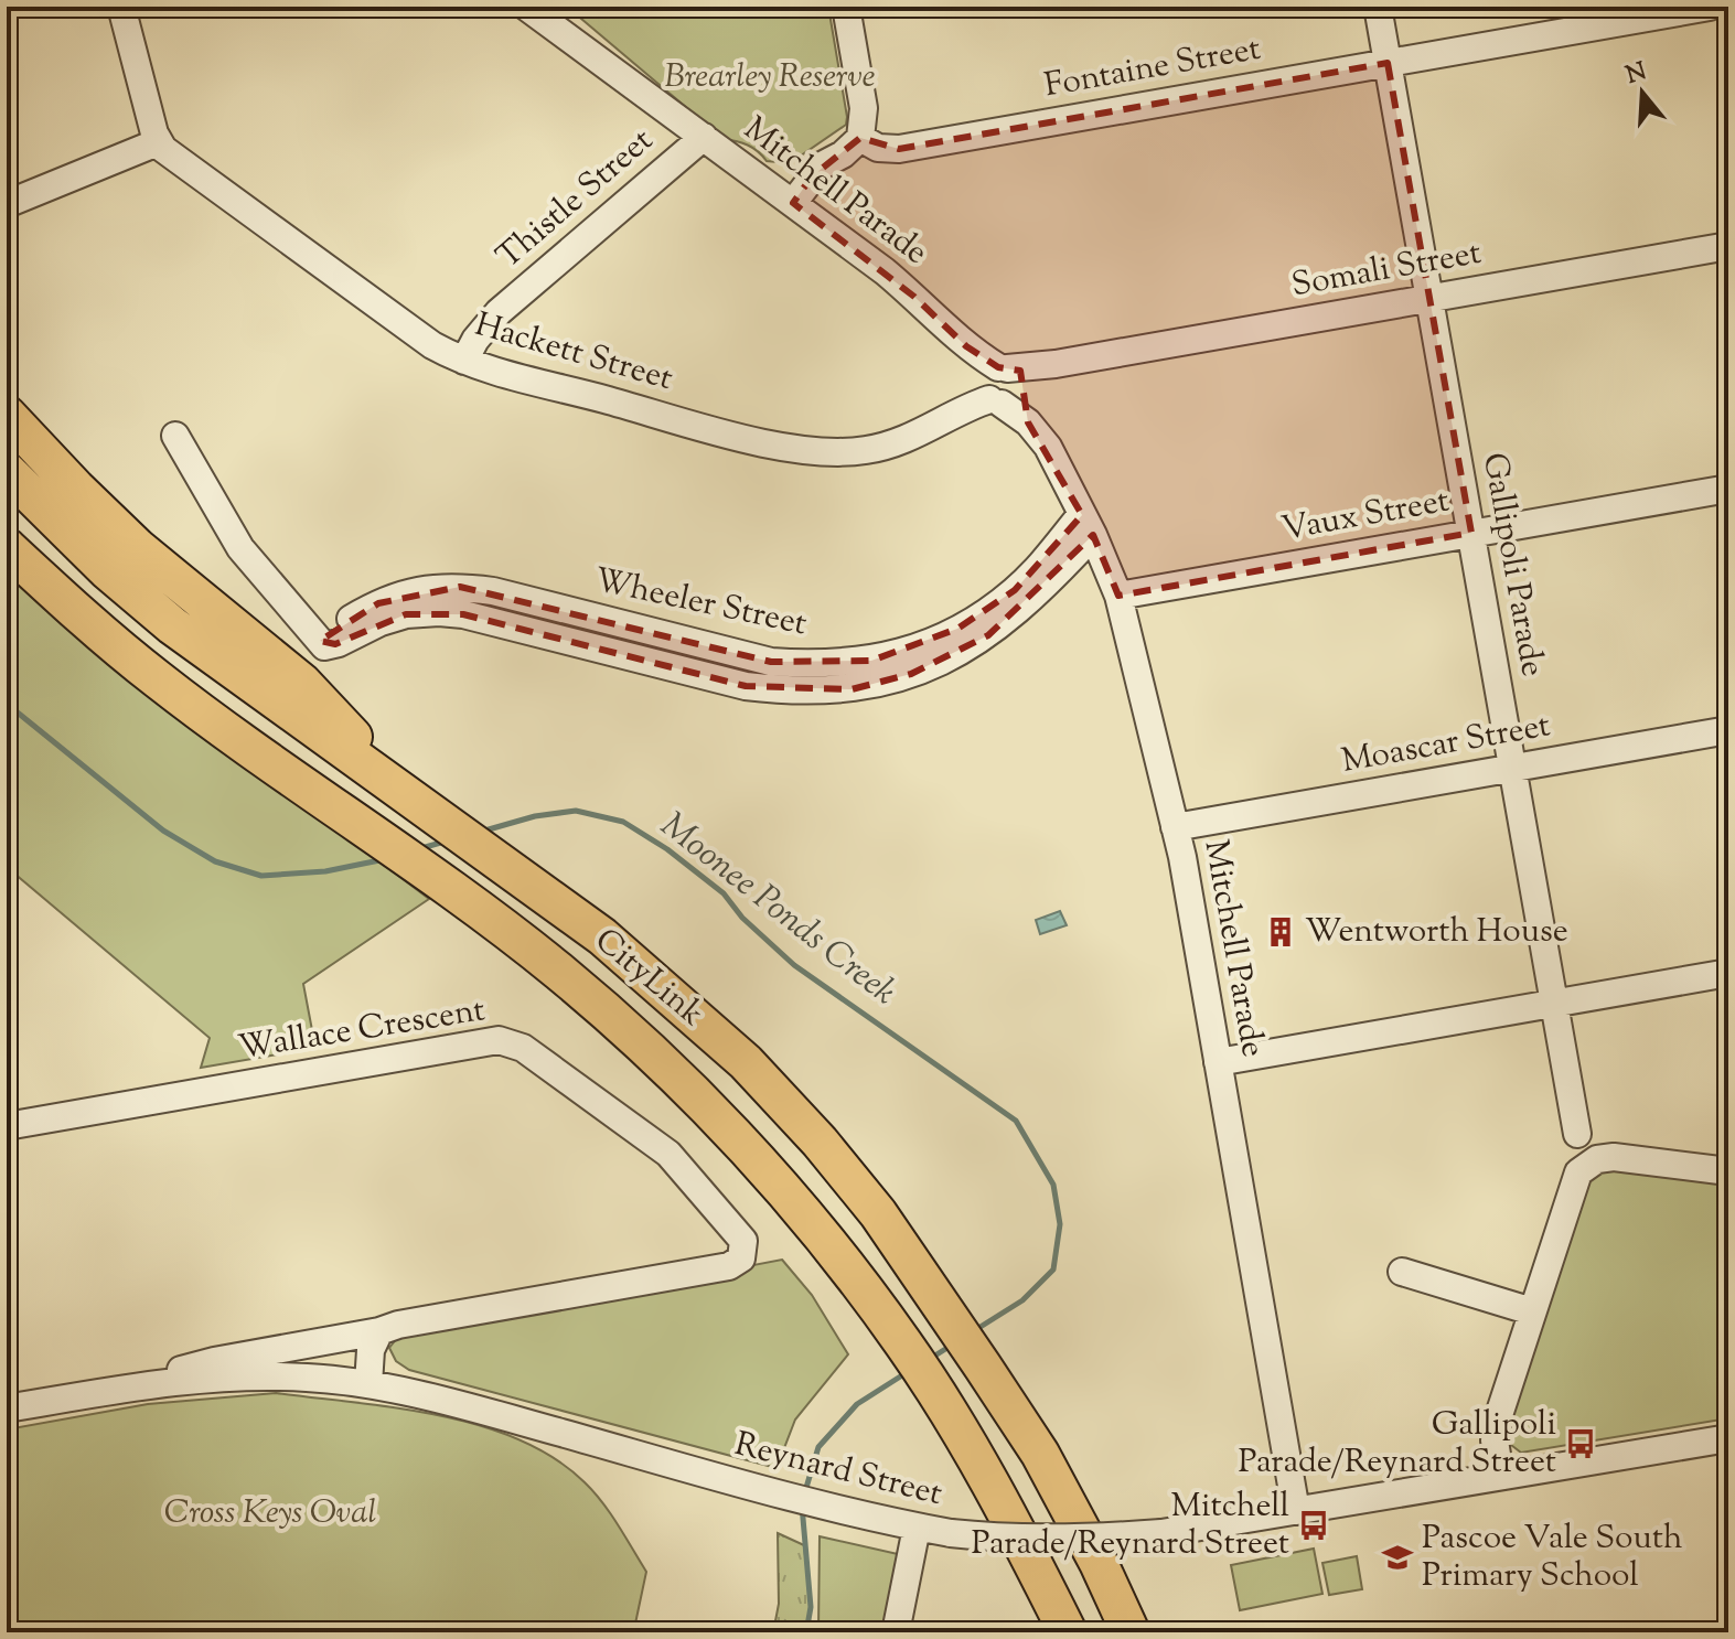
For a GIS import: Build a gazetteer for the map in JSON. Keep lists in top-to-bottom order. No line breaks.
{"streets":{"highway":["CityLink"],"street":["Fontaine Street","Mitchell Parade","Thistle Street","Somali Street","Hackett Street","Vaux Street","Gallipoli Parade","Wheeler Street","Moascar Street","Wallace Crescent","Reynard Street"]},"crossings":[["Fontaine Street","Gallipoli Parade"],["Mitchell Parade","Thistle Street"],["Mitchell Parade","Somali Street"],["Mitchell Parade","Hackett Street"],["Mitchell Parade","Vaux Street"],["Mitchell Parade","Wheeler Street"],["Mitchell Parade","Moascar Street"],["Mitchell Parade","Reynard Street"],["Thistle Street","Hackett Street"],["Somali Street","Hackett Street"],["Somali Street","Gallipoli Parade"],["Vaux Street","Gallipoli Parade"],["Gallipoli Parade","Moascar Street"],["Wallace Crescent","Reynard Street"]],"water":["Moonee Ponds Creek"],"parks":["Brearley Reserve","Cross Keys Oval"],"places":{"building":["Wentworth House"],"bus stop":["Gallipoli Parade/Reynard Street","Mitchell Parade/Reynard Street"],"school or university":["Pascoe Vale South Primary School"]},"north":"top"}
